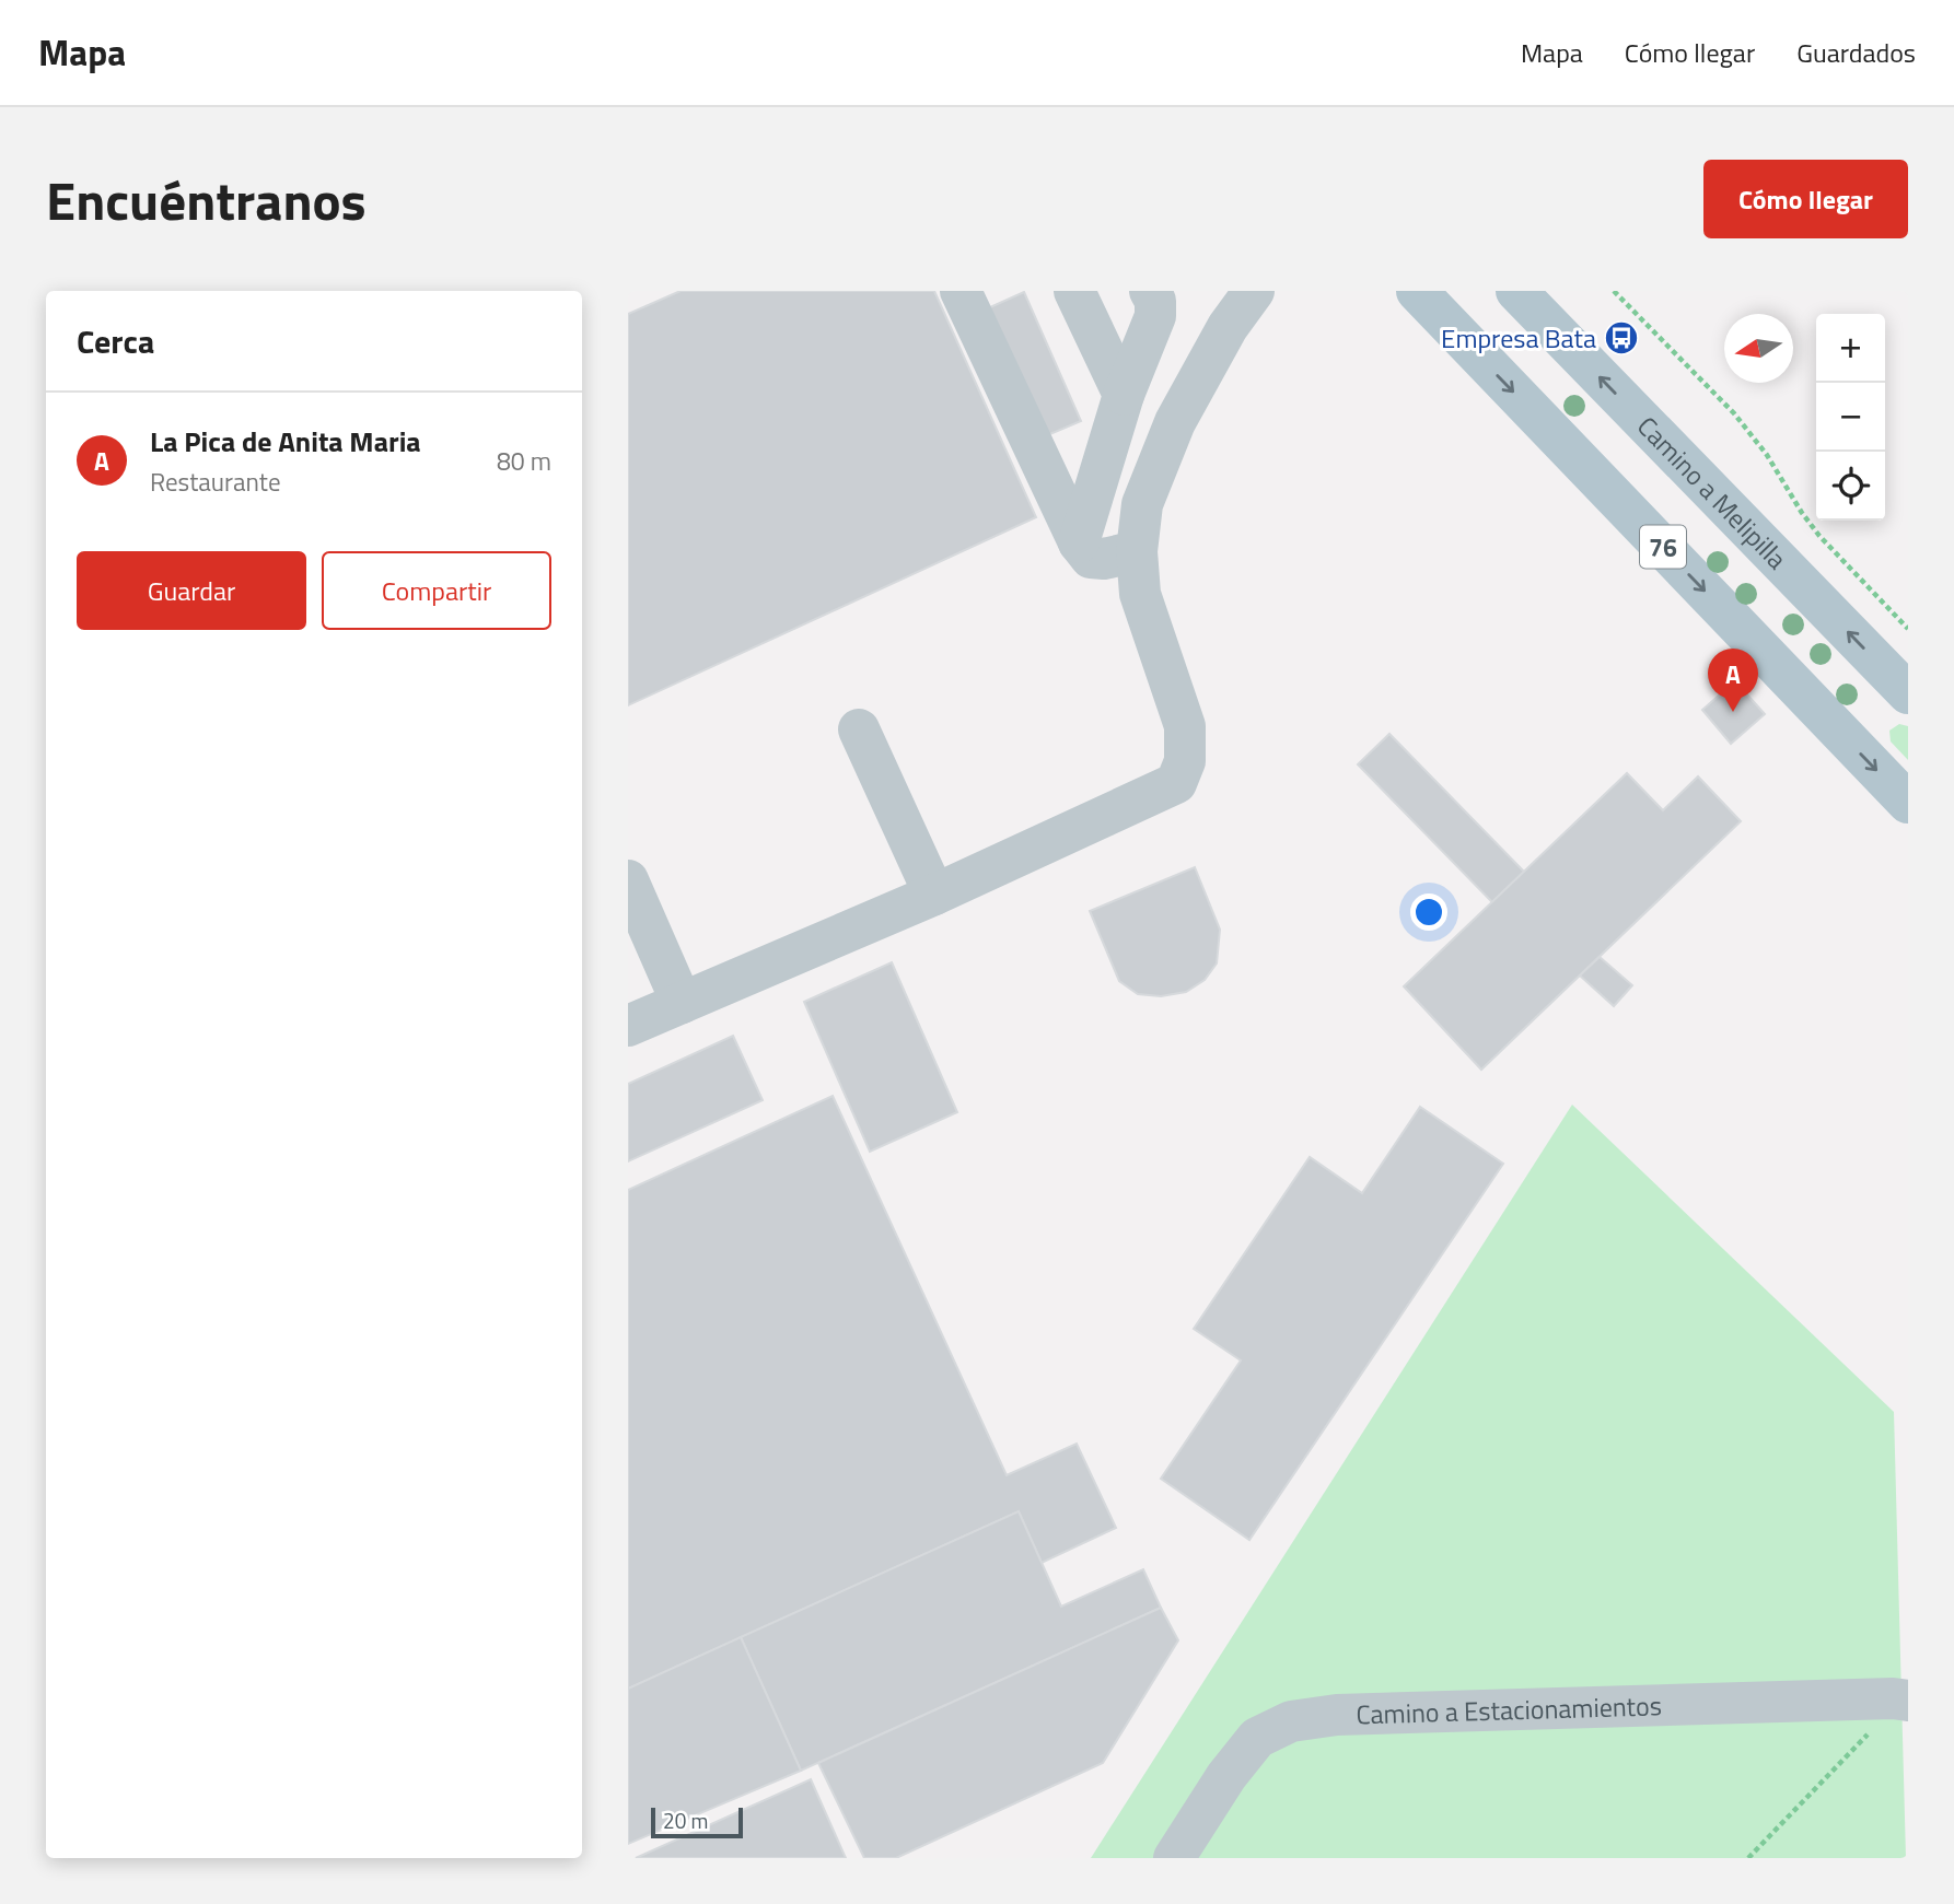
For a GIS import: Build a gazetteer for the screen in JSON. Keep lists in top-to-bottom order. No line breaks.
{"streets":{"main road":["Camino a Melipilla","76"],"lane":["Camino a Estacionamientos"]},"places":{"bus stop":["Empresa Bata"]},"scale_bar":"20 m","north":"left","page":{"header":"Mapa","nav":["Mapa","Cómo llegar","Guardados"],"title":"Encuéntranos","buttons":["Cómo llegar",["Guardar","Compartir"]],"heading":"Cerca","map_buttons":["+","−"],"list":[{"mark":"A","name":"La Pica de Anita Maria","note":"Restaurante","value":"80 m"}],"pins":"A","scale":"20 m"}}
